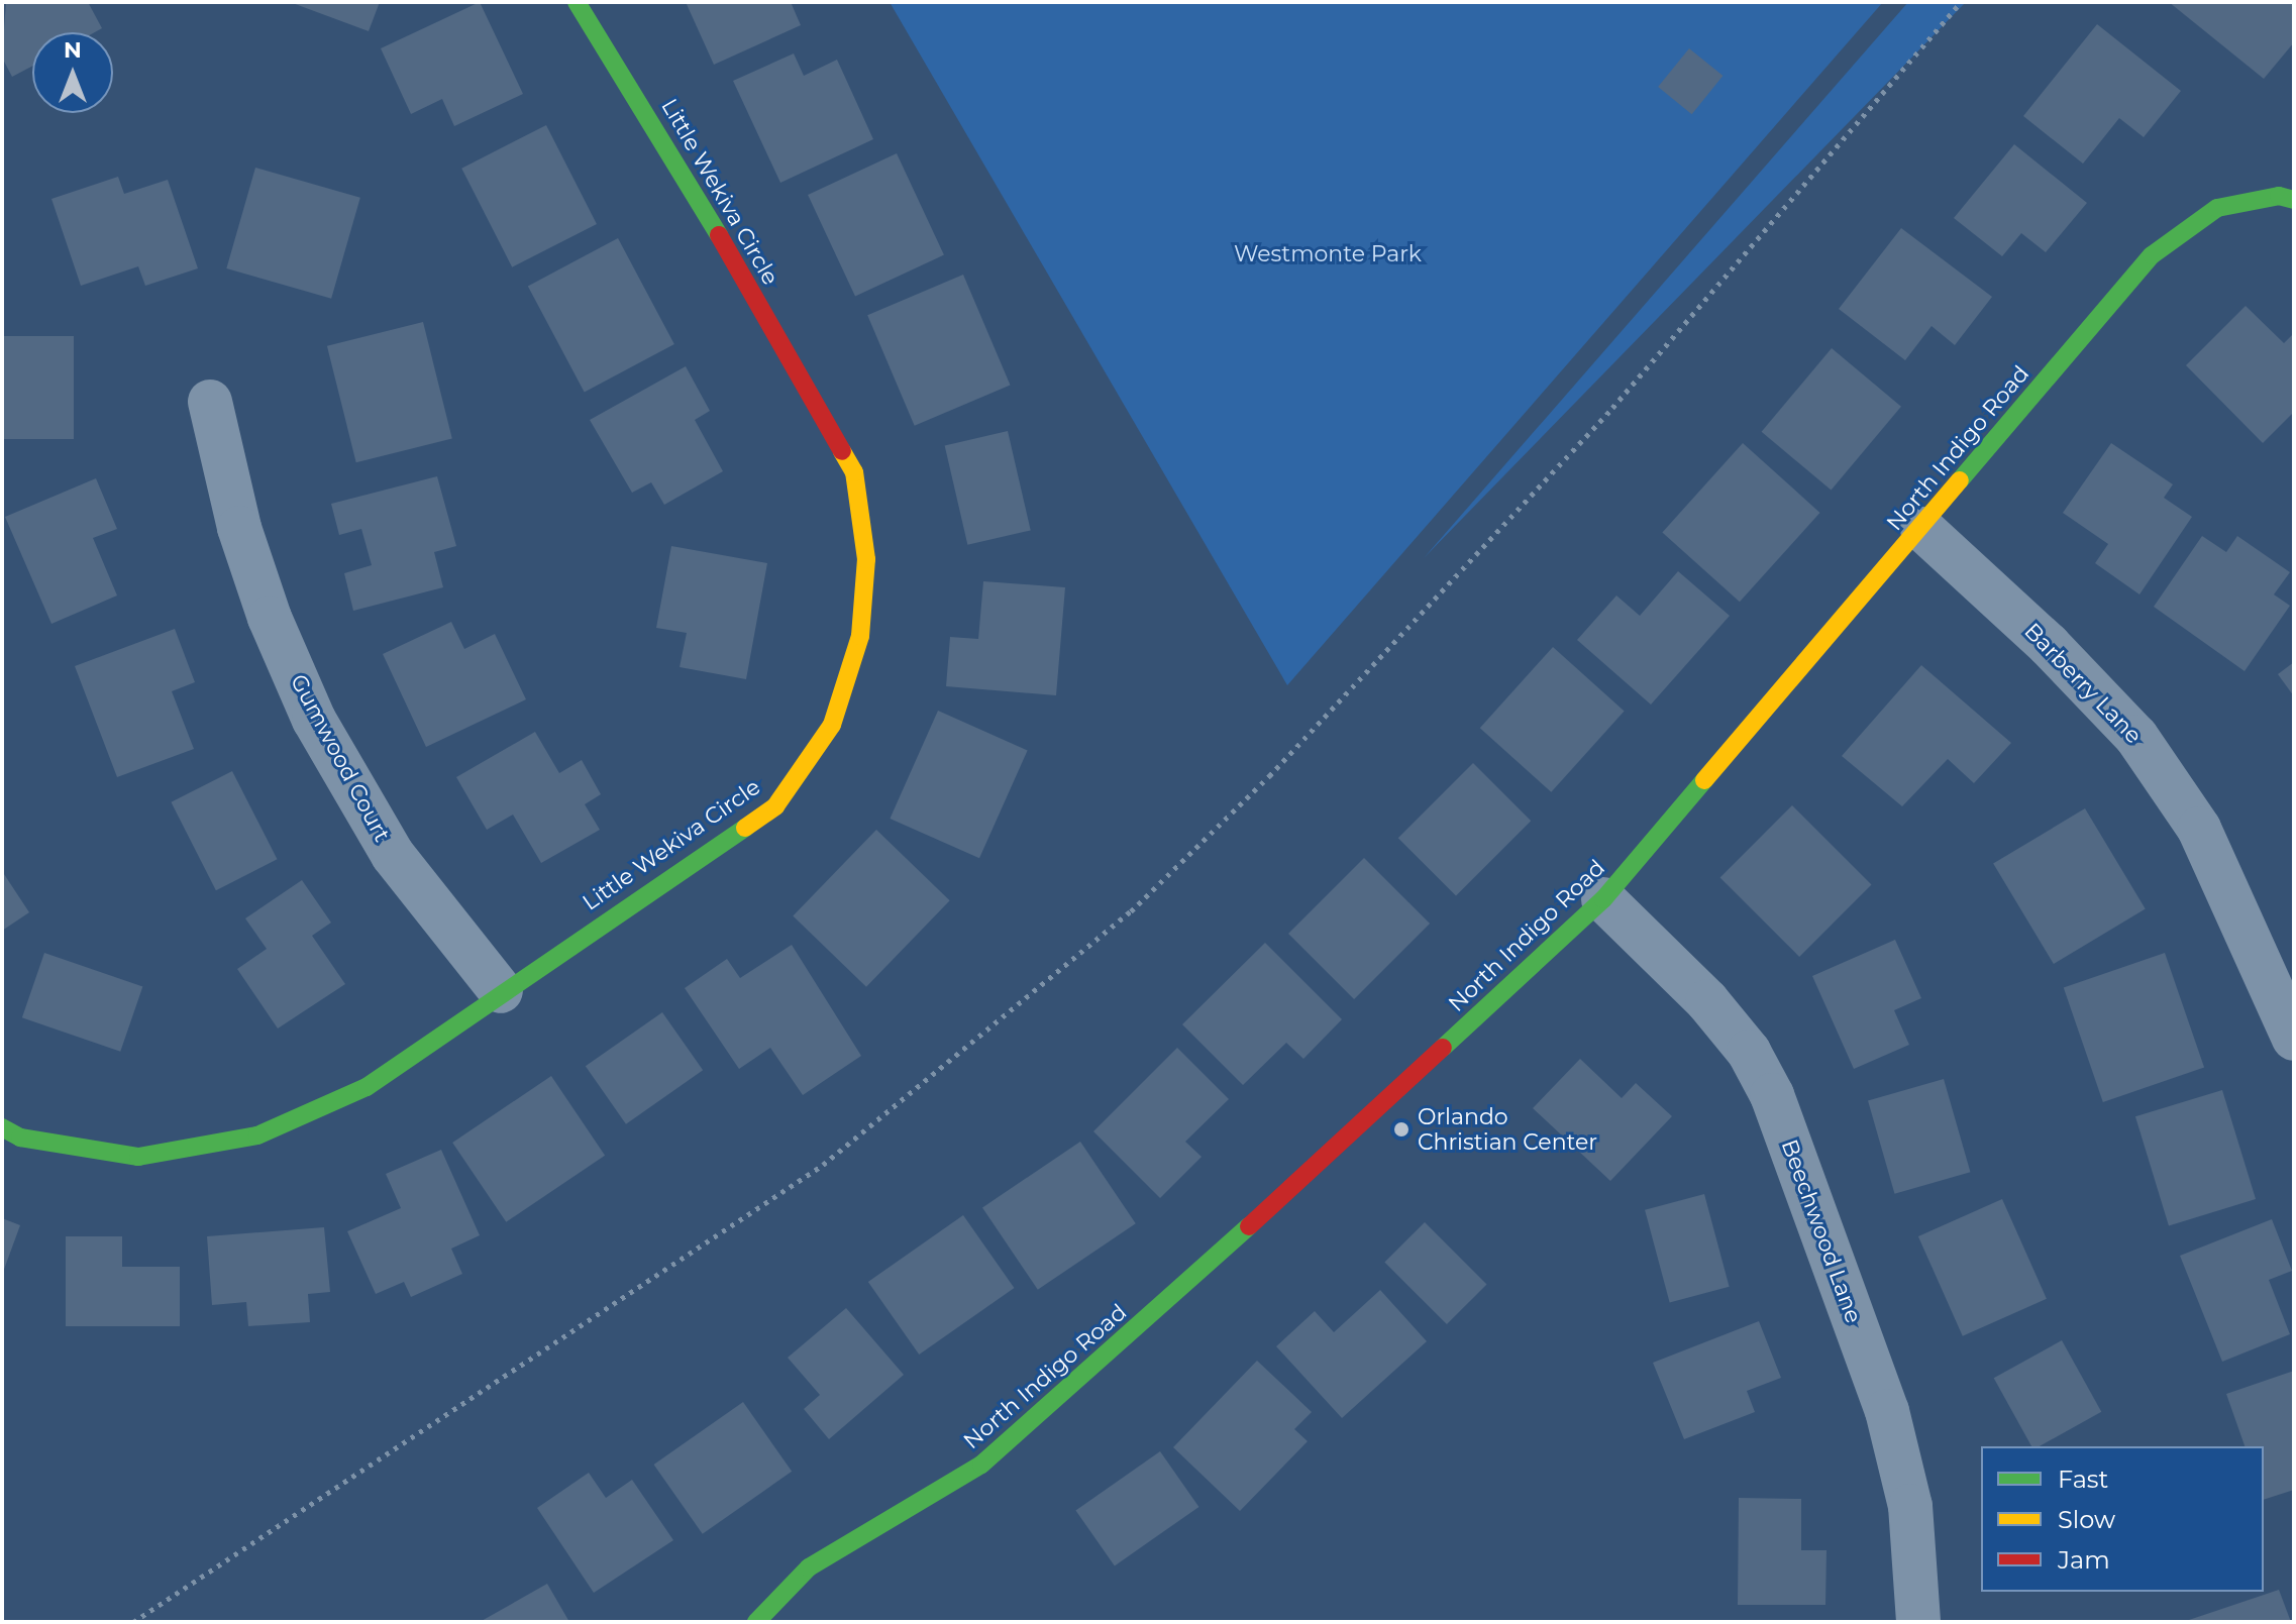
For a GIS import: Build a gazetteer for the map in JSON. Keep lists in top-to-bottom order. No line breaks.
{"streets":{"street":["Little Wekiva Circle","North Indigo Road","Barberry Lane","Gumwood Court","Beechwood Lane"]},"crossings":[["Little Wekiva Circle","Gumwood Court"],["North Indigo Road","Barberry Lane"],["North Indigo Road","Beechwood Lane"]],"parks":["Westmonte Park"],"places":["Orlando Christian Center"],"legend":["Fast","Slow","Jam"],"north":"top"}
